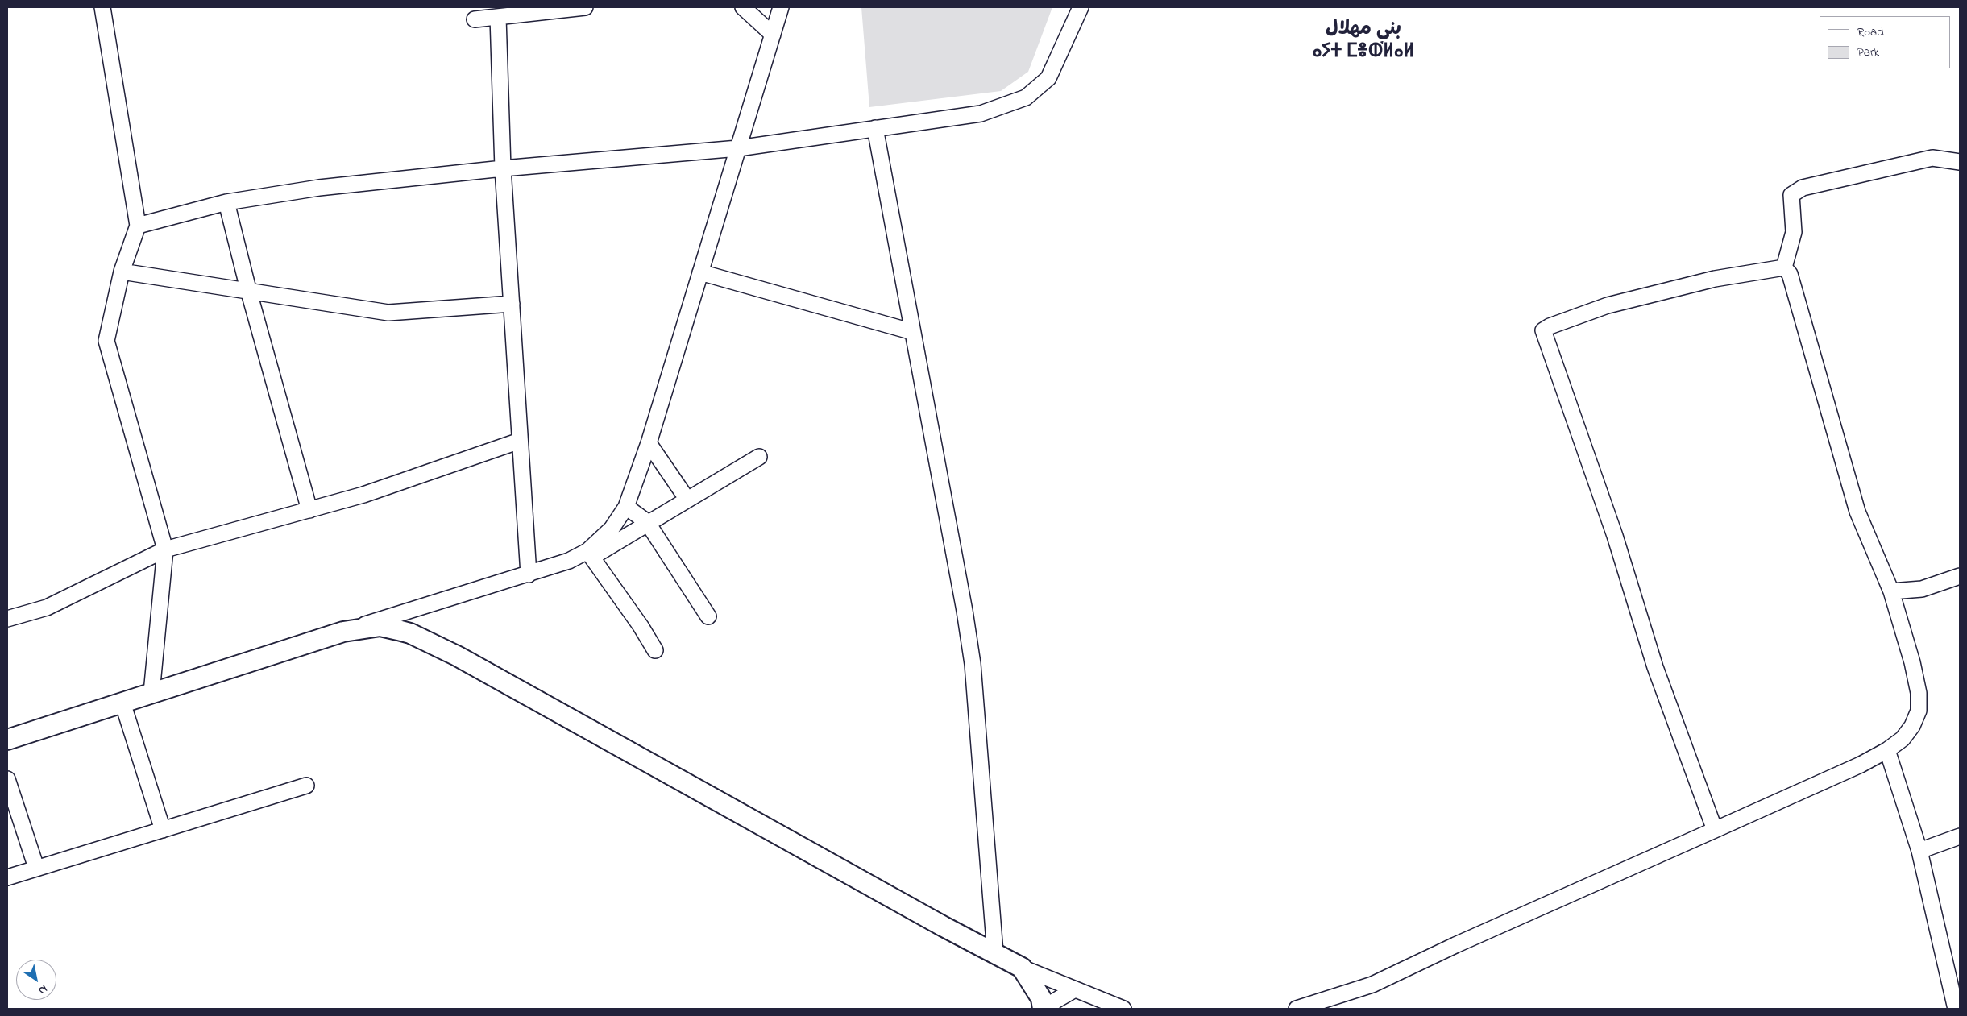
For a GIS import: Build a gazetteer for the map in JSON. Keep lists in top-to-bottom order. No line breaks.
{"districts":["بني مهلال ⴰⵢⵜ ⵎⴻⵀⵍⴰⵍ"],"legend":["Road","Park"],"north":"bottom right"}
